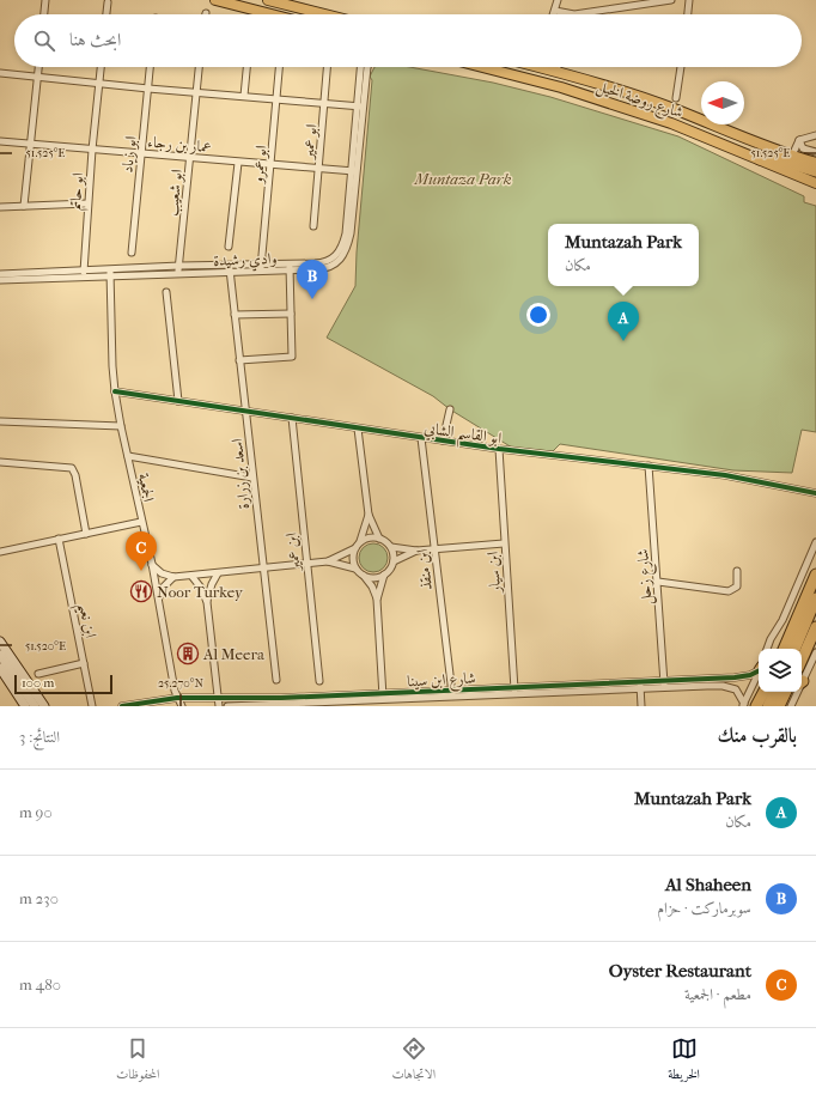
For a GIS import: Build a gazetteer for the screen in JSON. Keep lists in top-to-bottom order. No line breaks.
{"streets":{"main road":["شارع روضة الخيل"],"street":["ابو عمير","عمار بن رجاء","ابو زياد","ابو عمرو","ابو حاتم","ابو شعيب","وادي رشيدة","ابو القاسم الشابي","اسعد بن زرارة","الجمعية","ابن عمير","ابن منقذ","ابن سيار","شارع زحل","ابن نعيم","شارع ابن سينا"]},"crossings":[["ابو عمير","عمار بن رجاء"],["عمار بن رجاء","ابو زياد"],["عمار بن رجاء","ابو عمرو"],["عمار بن رجاء","ابو حاتم"],["عمار بن رجاء","ابو شعيب"],["عمار بن رجاء","وادي رشيدة"],["ابو عمرو","وادي رشيدة"],["ابو حاتم","وادي رشيدة"],["ابو شعيب","وادي رشيدة"],["وادي رشيدة","اسعد بن زرارة"],["وادي رشيدة","الجمعية"],["ابو القاسم الشابي","اسعد بن زرارة"],["ابو القاسم الشابي","الجمعية"],["ابو القاسم الشابي","ابن عمير"],["ابو القاسم الشابي","ابن منقذ"],["ابو القاسم الشابي","ابن سيار"],["ابو القاسم الشابي","شارع زحل"],["الجمعية","شارع ابن سينا"],["ابن منقذ","شارع ابن سينا"],["ابن سيار","شارع ابن سينا"],["شارع زحل","شارع ابن سينا"]],"parks":["Muntaza Park"],"places":{"restaurant":["Noor Turkey"],"building":["Al Meera"]},"scale_bar":"100 m","north":"left","page":{"search":"ابحث هنا","popup":["Muntazah Park","مكان"],"pins":["B","A","C"],"scale":"100 m","heading":["بالقرب منك","النتائج: 3"],"list":[{"mark":"A","name":"Muntazah Park","note":"مكان","value":"90 m"},{"mark":"B","name":"Al Shaheen","note":"سوبرماركت · حزام","value":"230 m"},{"mark":"C","name":"Oyster Restaurant","note":"مطعم · الجمعية","value":"480 m"}],"nav":["الخريطة","الاتجاهات","المحفوظات"]},"coordinates":["51.525°E","51.520°E","25.270°N"]}
